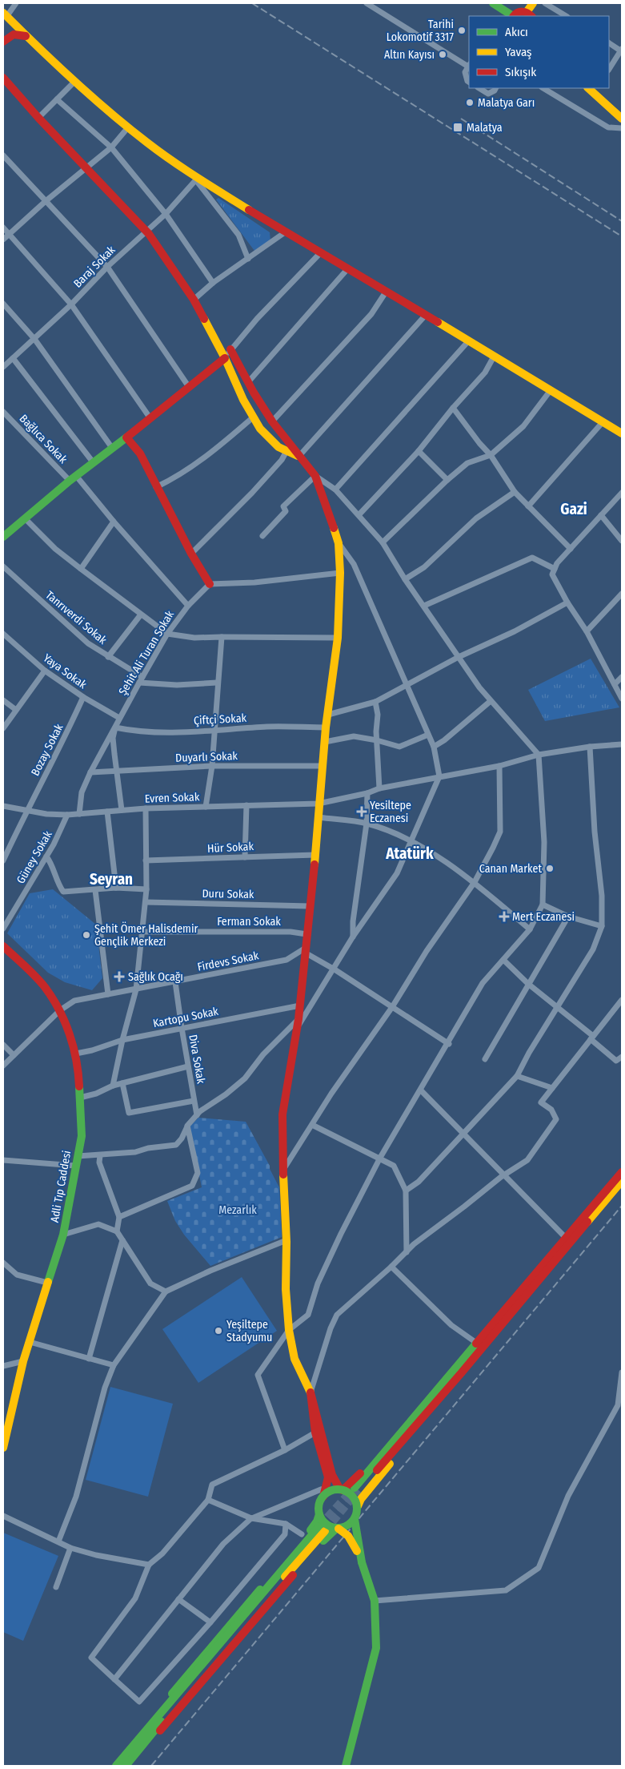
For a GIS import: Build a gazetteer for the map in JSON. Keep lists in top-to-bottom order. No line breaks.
{"streets":{"street":["Baraj Sokak","Bağlıca Sokak","Tanrıverdi Sokak","Şehit Ali Turan Sokak","Yaya Sokak","Çiftçi Sokak","Bozay Sokak","Duyarlı Sokak","Evren Sokak","Hür Sokak","Güney Sokak","Duru Sokak","Ferman Sokak","Firdevs Sokak","Kartopu Sokak","Diva Sokak","Adli Tıp Caddesi"]},"crossings":[["Bağlıca Sokak","Şehit Ali Turan Sokak"],["Tanrıverdi Sokak","Şehit Ali Turan Sokak"],["Şehit Ali Turan Sokak","Yaya Sokak"],["Şehit Ali Turan Sokak","Çiftçi Sokak"],["Şehit Ali Turan Sokak","Duyarlı Sokak"],["Şehit Ali Turan Sokak","Evren Sokak"],["Yaya Sokak","Bozay Sokak"],["Bozay Sokak","Evren Sokak"],["Evren Sokak","Güney Sokak"],["Firdevs Sokak","Diva Sokak"],["Firdevs Sokak","Adli Tıp Caddesi"],["Kartopu Sokak","Diva Sokak"],["Kartopu Sokak","Adli Tıp Caddesi"]],"districts":["Gazi","Atatürk","Seyran"],"parks":["Mezarlık"],"places":{"other":["Tarihi Lokomotif 3317","Altın Kayısı","Malatya Garı","Canan Market","Şehit Ömer Halisdemir Gençlik Merkezi","Yeşiltepe Stadyumu"],"transit":["Malatya"],"health":["Yesiltepe Eczanesi","Mert Eczanesi","Sağlık Ocağı"]},"legend":["Akıcı","Yavaş","Sıkışık"]}
